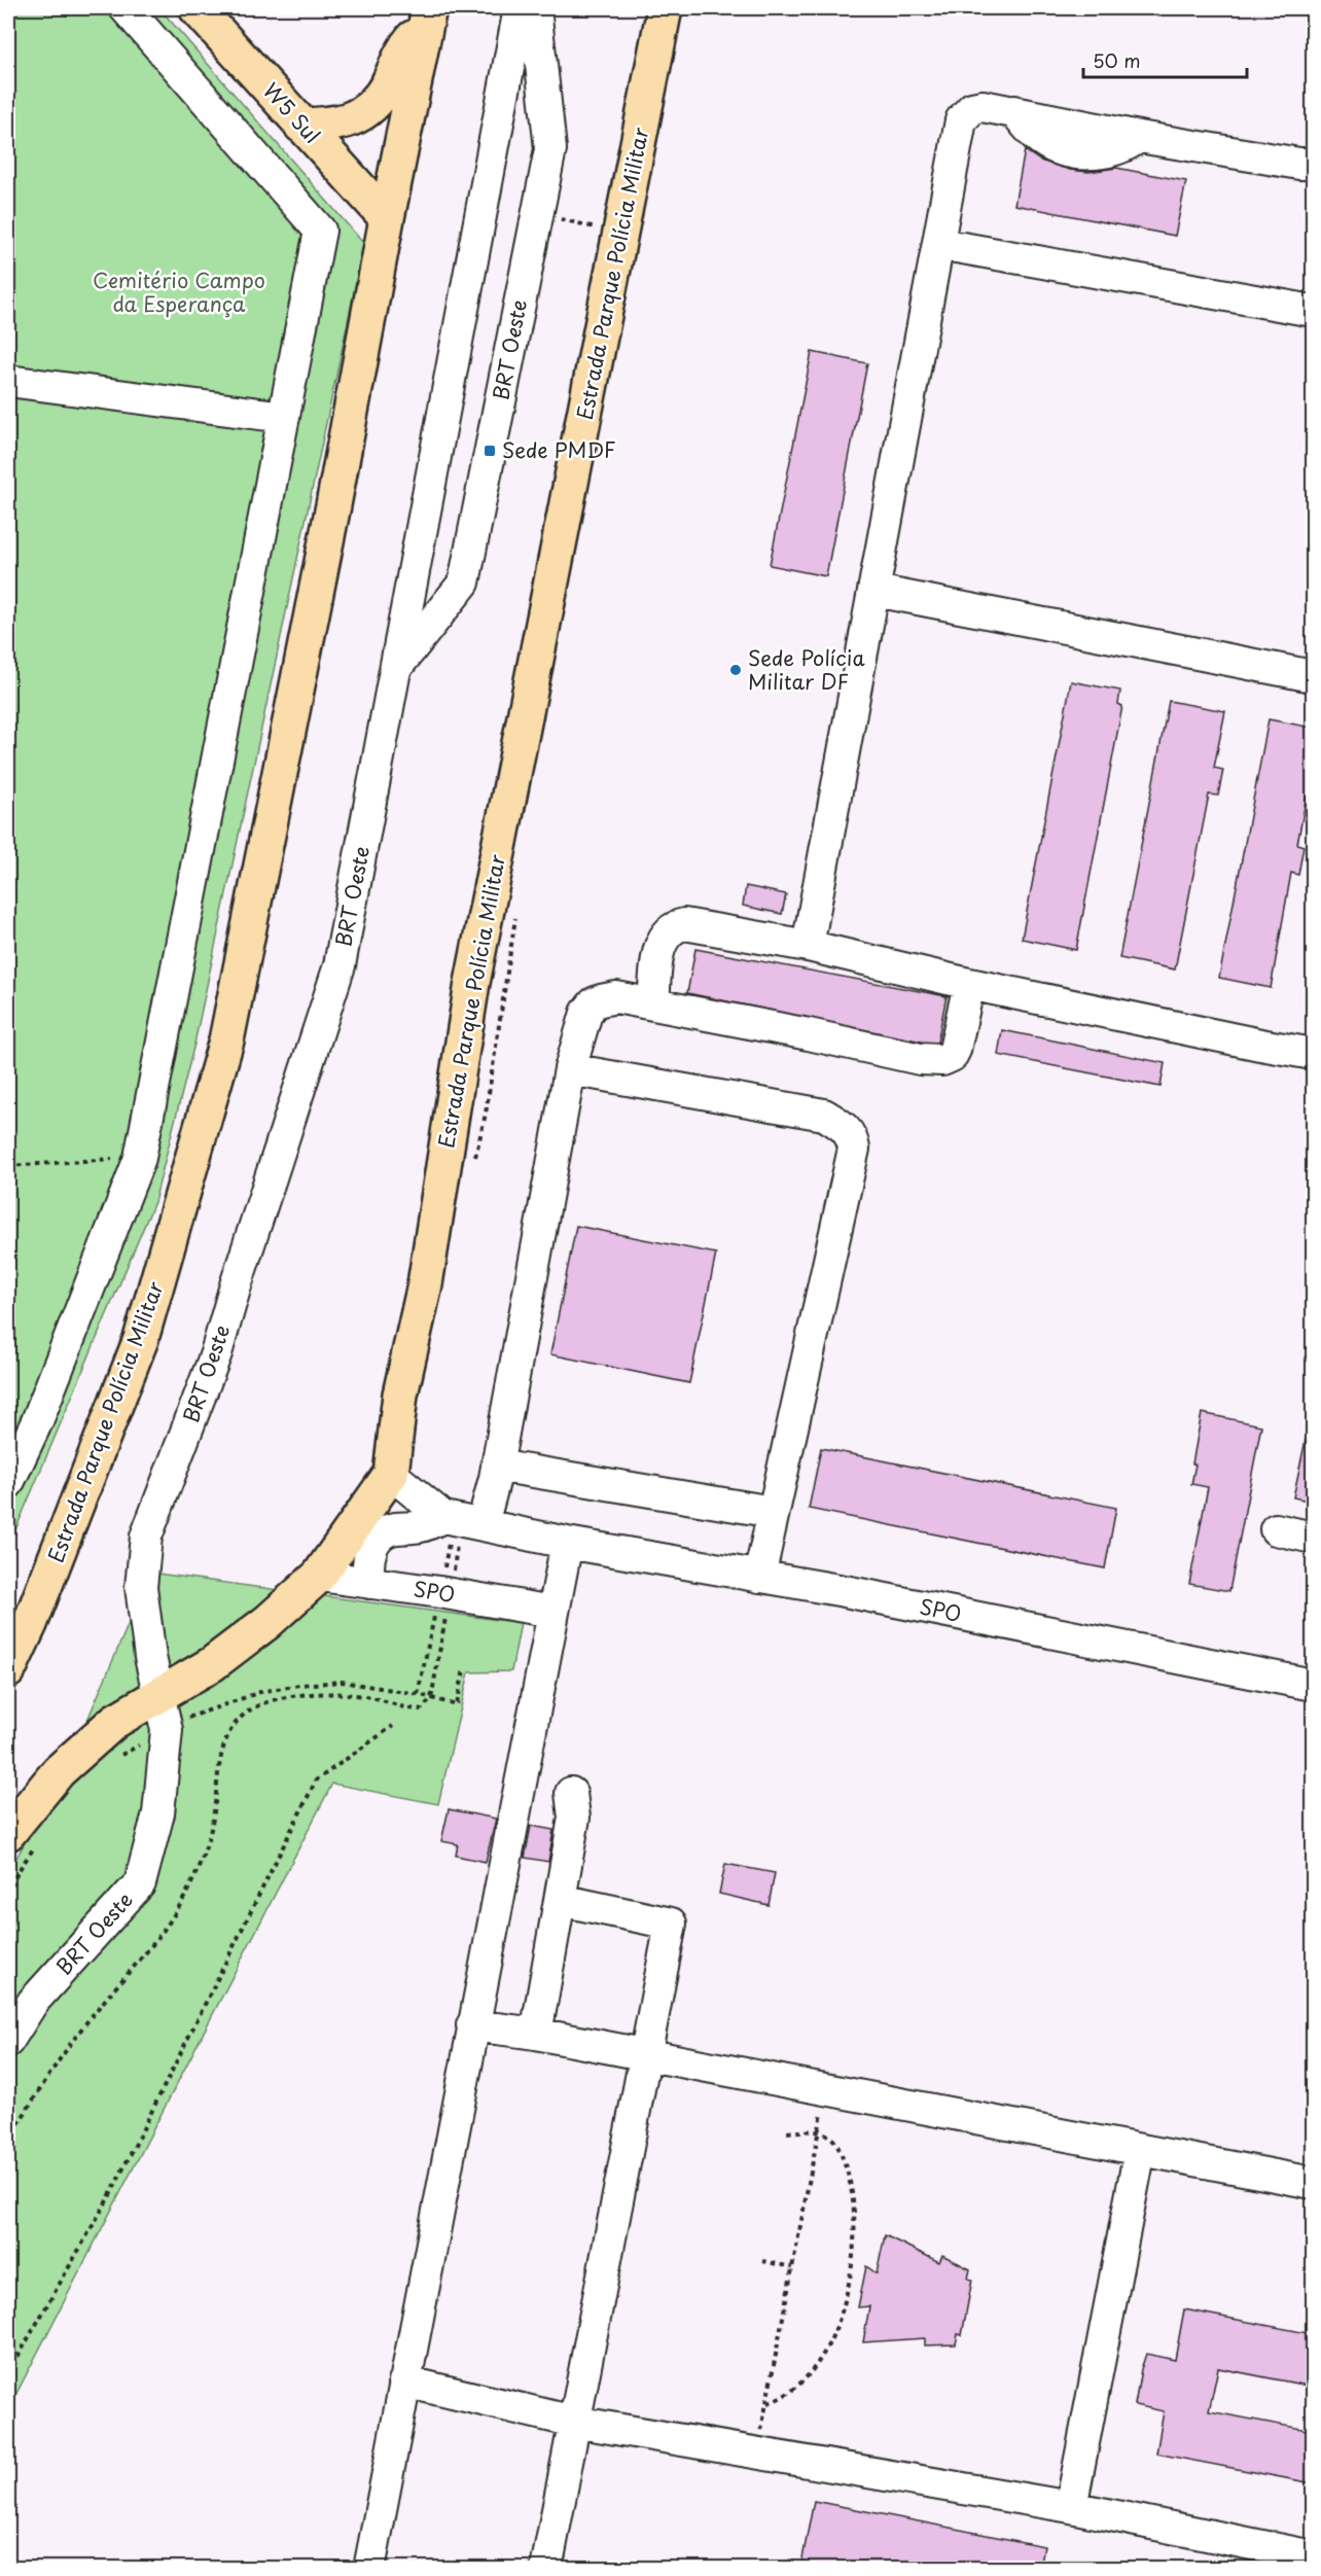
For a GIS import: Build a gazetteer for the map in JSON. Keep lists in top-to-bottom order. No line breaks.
{"streets":{"main road":["W5 Sul","Estrada Parque Polícia Militar"],"street":["BRT Oeste","SPO"]},"crossings":[["W5 Sul","Estrada Parque Polícia Militar"],["Estrada Parque Polícia Militar","BRT Oeste"],["Estrada Parque Polícia Militar","SPO"]],"parks":["Cemitério Campo da Esperança"],"places":{"transit":["Sede PMDF"],"other":["Sede Polícia Militar DF"]},"scale_bar":"50 m"}
